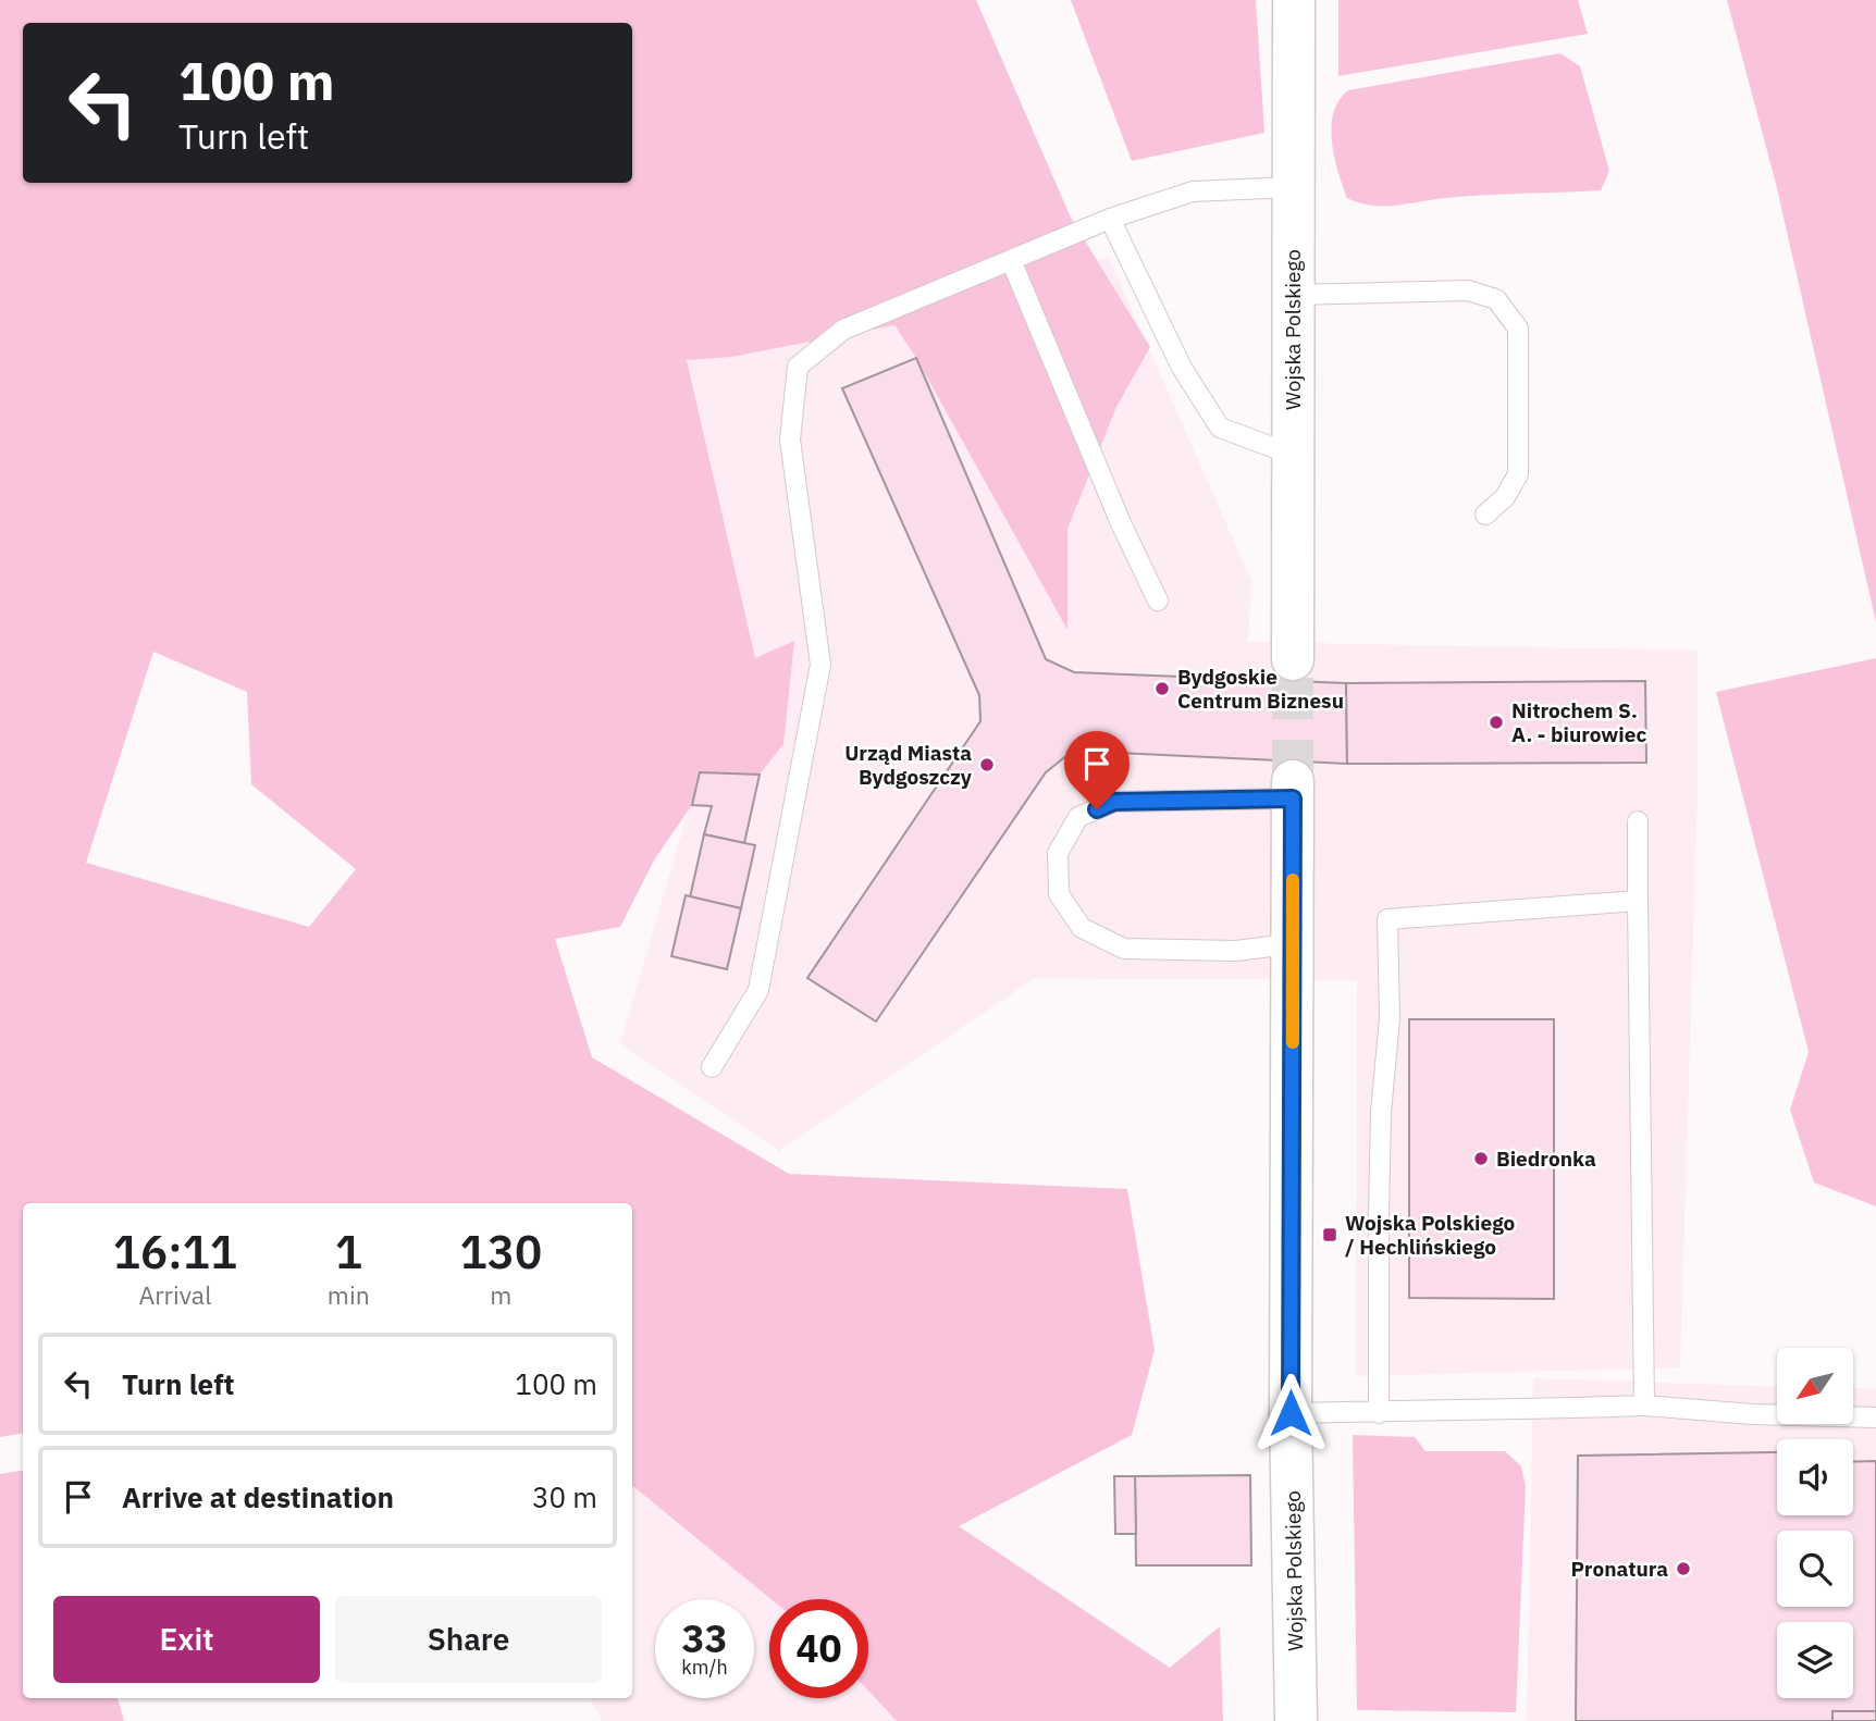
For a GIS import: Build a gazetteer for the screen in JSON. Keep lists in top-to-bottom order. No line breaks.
{"streets":{"street":["Wojska Polskiego"]},"places":{"other":["Bydgoskie Centrum Biznesu","Nitrochem S. A. - biurowiec","Urząd Miasta Bydgoszczy","Biedronka","Pronatura"],"transit":["Wojska Polskiego / Hechlińskiego"]},"north":"bottom left","page":{"turn":["100 m","Turn left"],"eta":["16:11","Arrival","1","min","130","m"],"list":[{"name":"Turn left","value":"100 m"},{"name":"Arrive at destination","value":"30 m"}],"buttons":["Exit","Share"],"speed":"33 km/h","limit":"40"}}
